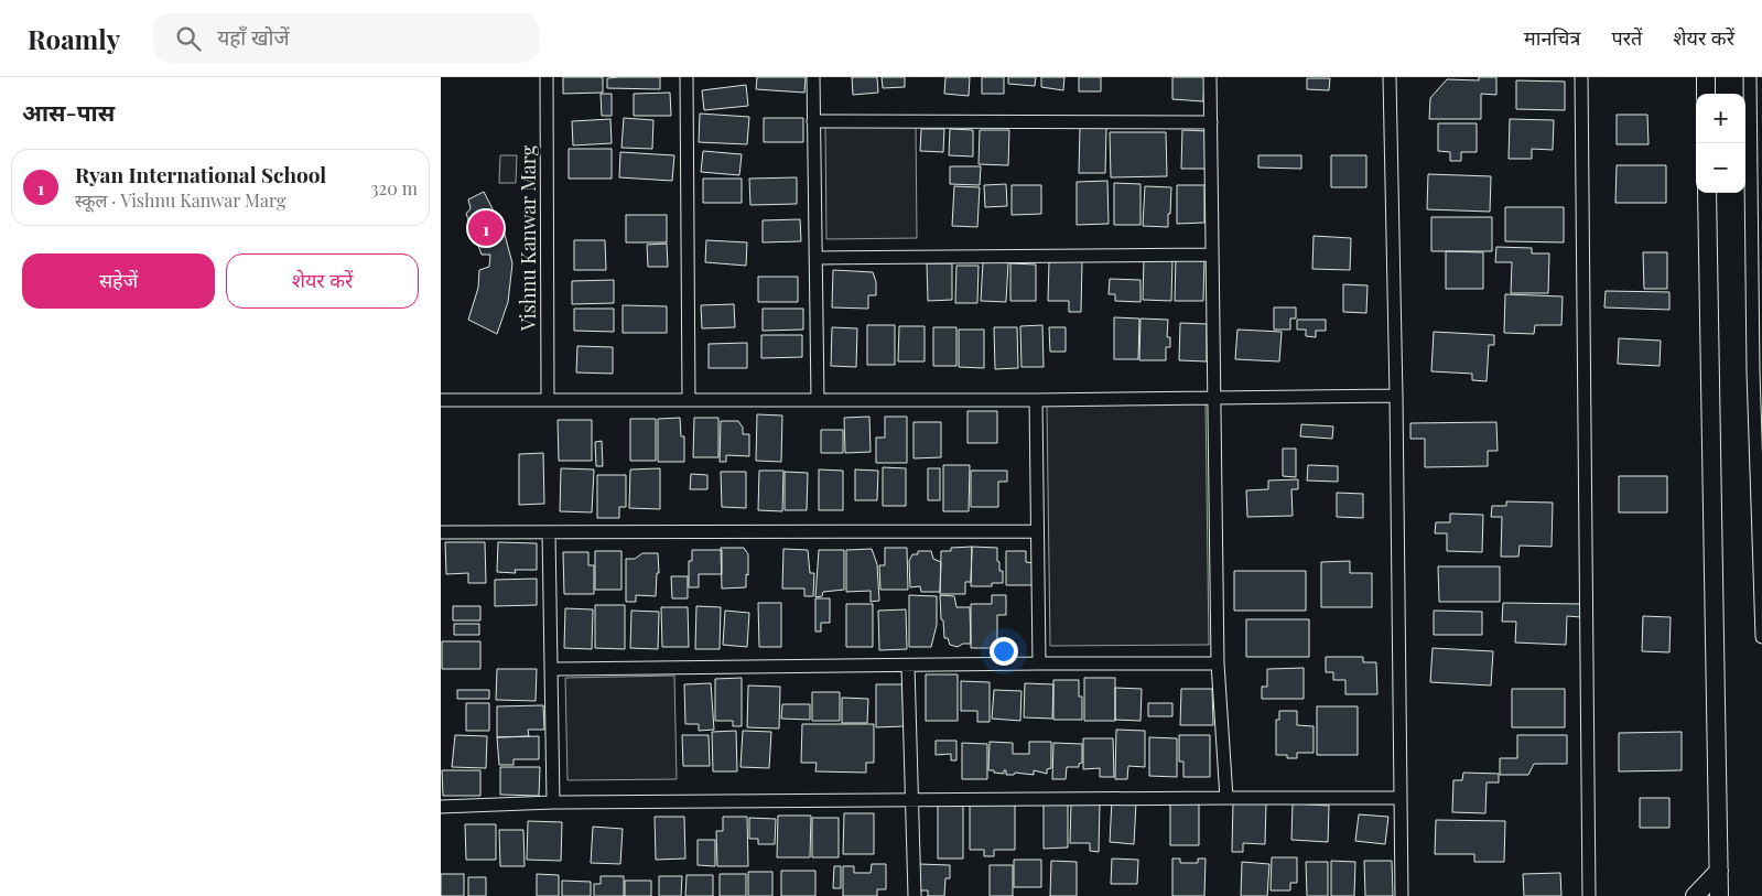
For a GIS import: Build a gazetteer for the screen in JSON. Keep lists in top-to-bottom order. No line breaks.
{"streets":{"street":["Vishnu Kanwar Marg"]},"page":{"header":"Roamly","search":"यहाँ खोजें","nav":["मानचित्र","परतें","शेयर करें"],"heading":"आस-पास","map_buttons":["+","−"],"list":[{"mark":"1","name":"Ryan International School","note":"स्कूल · Vishnu Kanwar Marg","value":"320 m"}],"pins":"1","buttons":["सहेजें","शेयर करें"]}}
